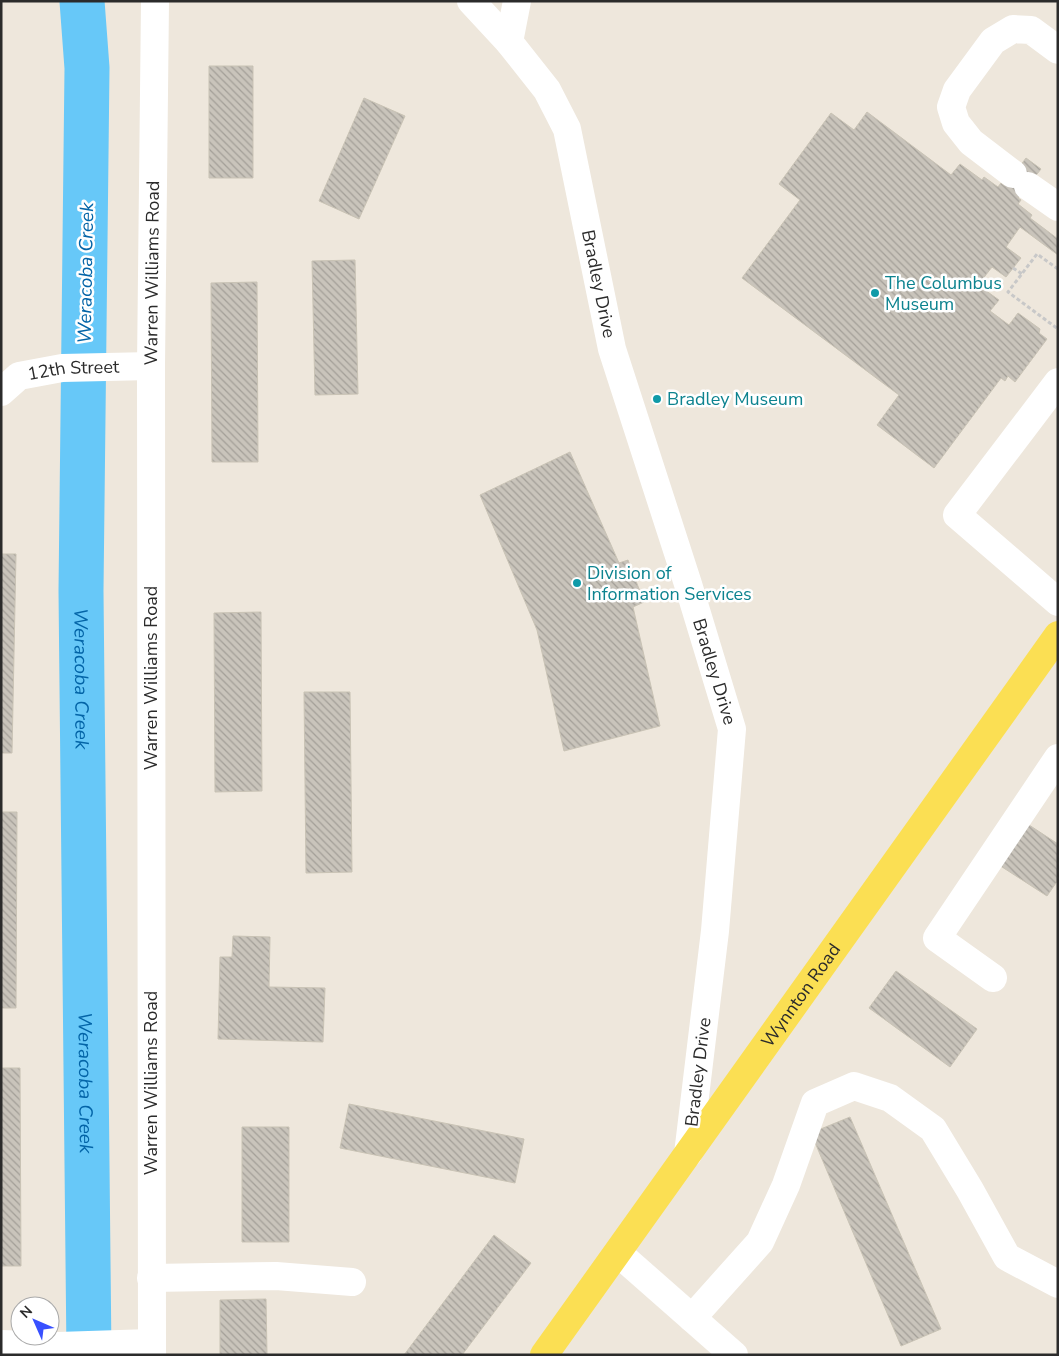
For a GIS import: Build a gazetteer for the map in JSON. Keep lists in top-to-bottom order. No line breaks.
{"streets":{"main road":["Wynnton Road"],"street":["Warren Williams Road","Bradley Drive","12th Street"]},"crossings":[["Warren Williams Road","12th Street"],["Bradley Drive","Wynnton Road"]],"water":["Weracoba Creek"],"places":["The Columbus Museum","Bradley Museum","Division of Information Services"],"north":"top left"}
